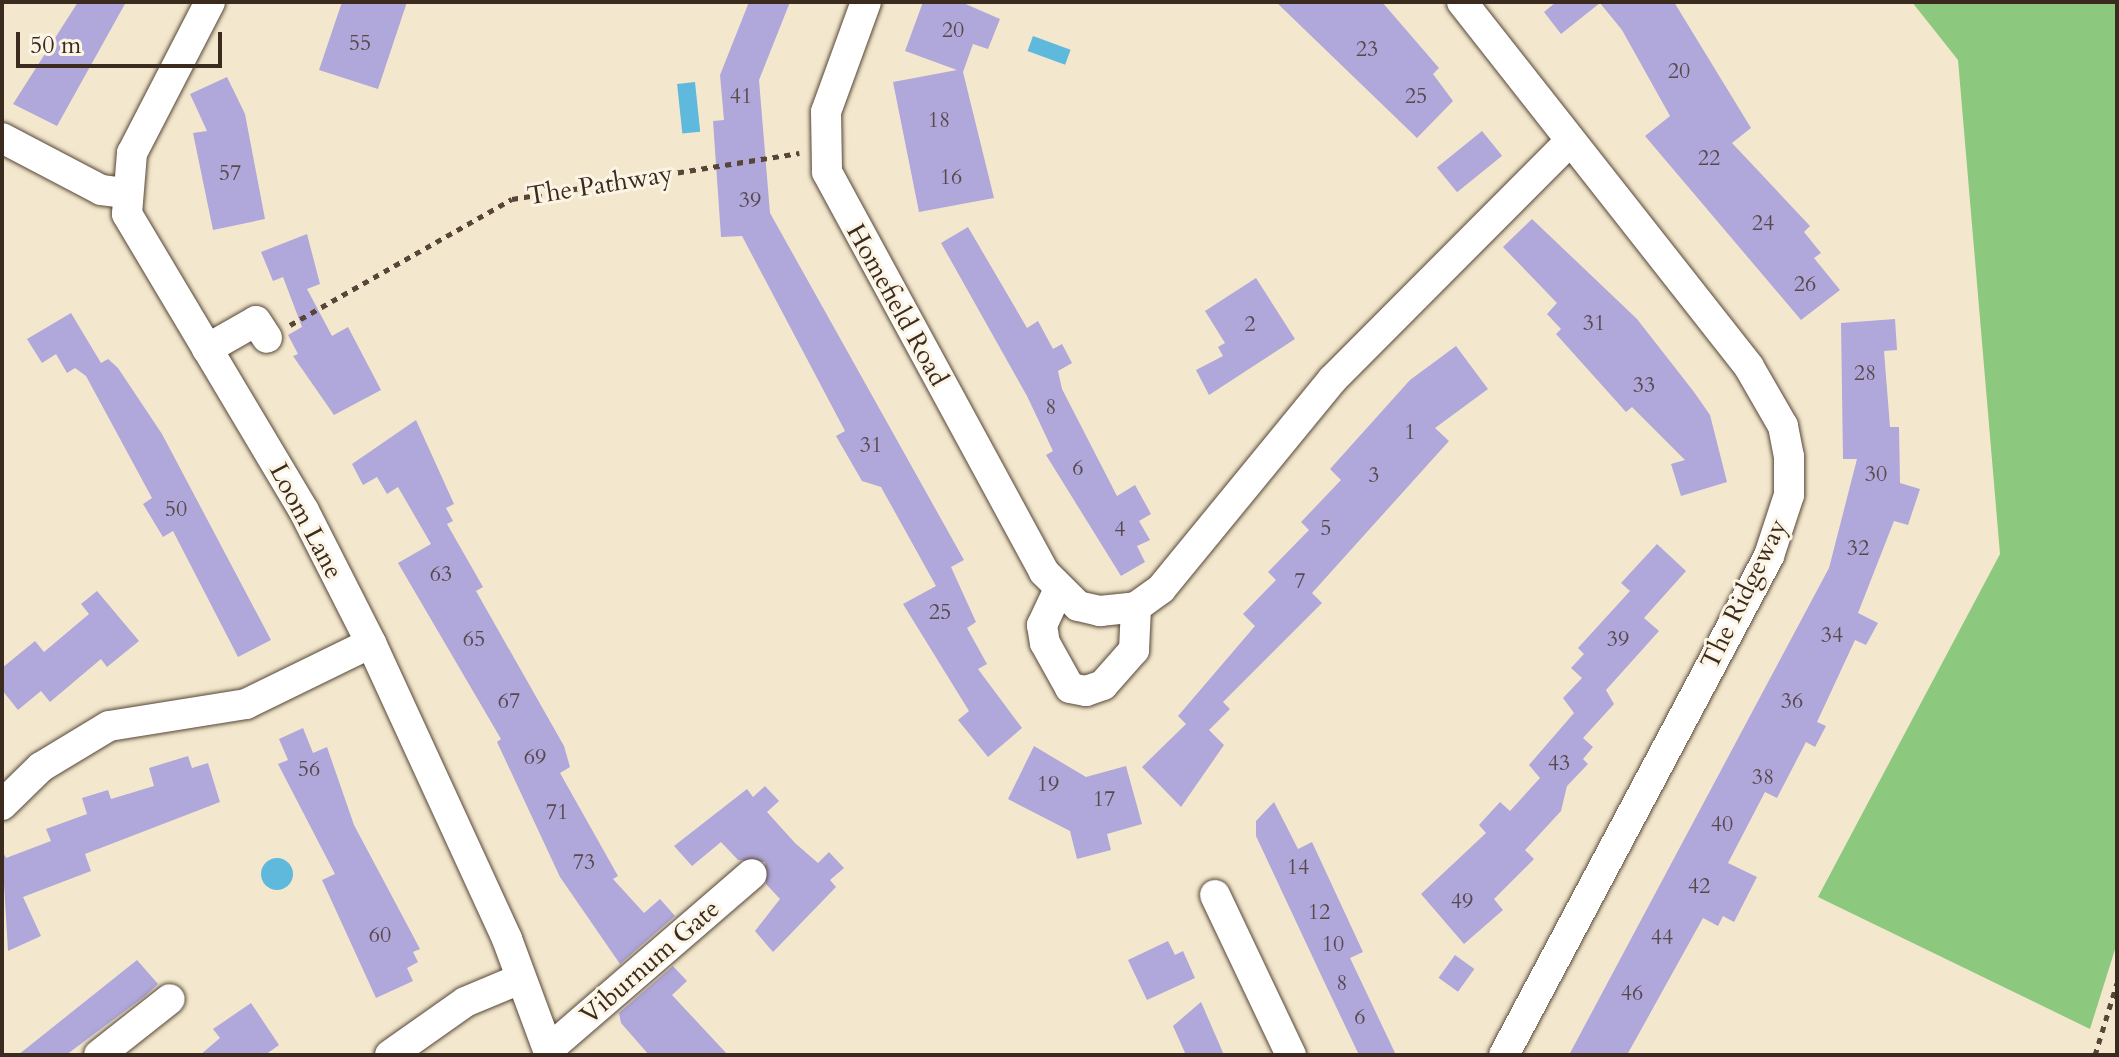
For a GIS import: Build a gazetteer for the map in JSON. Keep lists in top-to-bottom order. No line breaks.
{"streets":{"street":["Homefield Road","Loom Lane","The Ridgeway","Viburnum Gate"],"path":["The Pathway"]},"crossings":[["The Pathway","Homefield Road"],["Loom Lane","Viburnum Gate"]],"house_numbers":["20","55","23","20","41","25","18","22","57","16","39","24","26","31","2","28","33","8","1","31","6","30","3","50","5","4","32","63","7","25","34","65","39","67","36","69","43","56","38","19","17","71","40","73","14","42","49","12","60","44","10","8","46","6"],"scale_bar":"50 m"}
